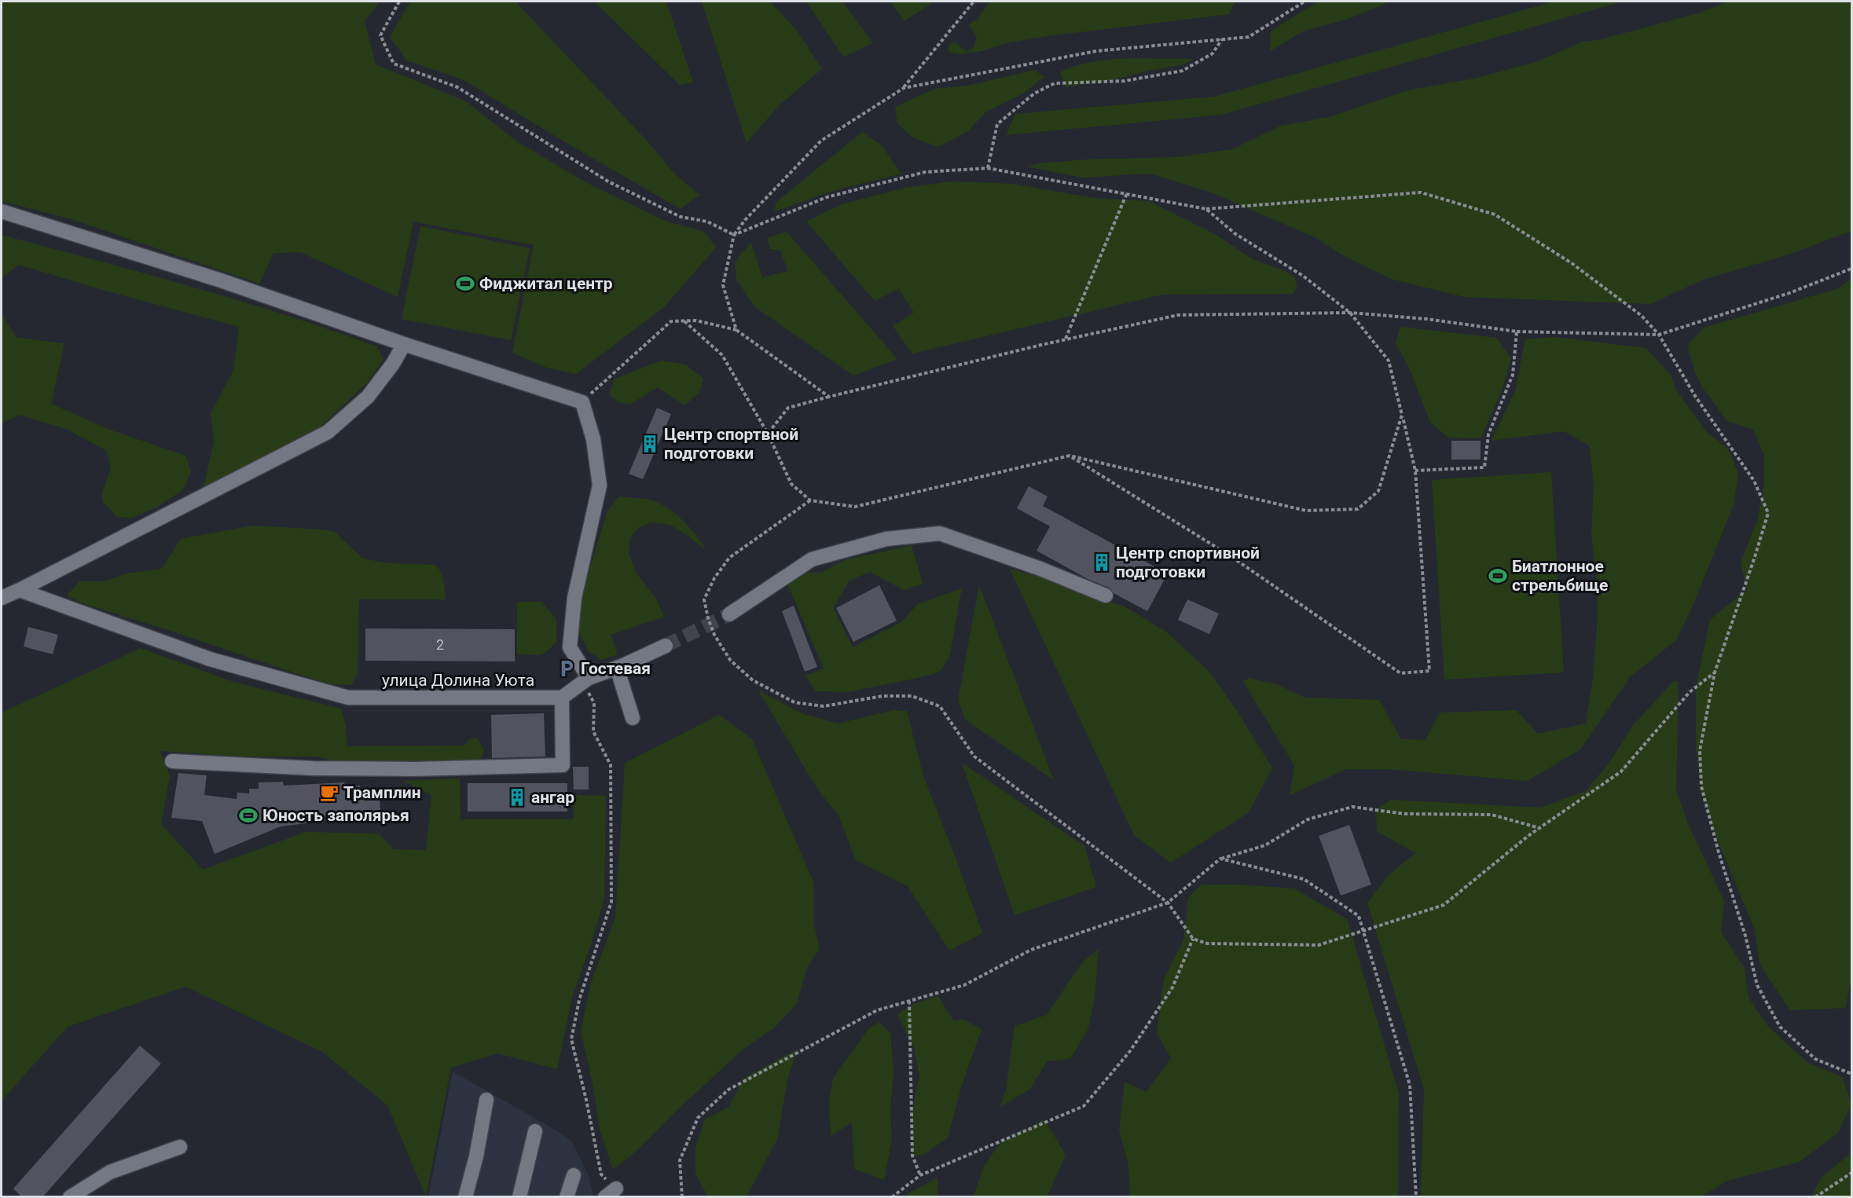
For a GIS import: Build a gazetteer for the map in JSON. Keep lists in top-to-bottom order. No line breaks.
{"streets":{"street":["улица Долина Уюта"]},"places":{"sports":["Фиджитал центр","Биатлонное стрельбище","Юность заполярья"],"building":["Центр спортвной подготовки","Центр спортивной подготовки","ангар"],"parking":["Гостевая"],"cafe":["Трамплин"]},"house_numbers":["2"]}
